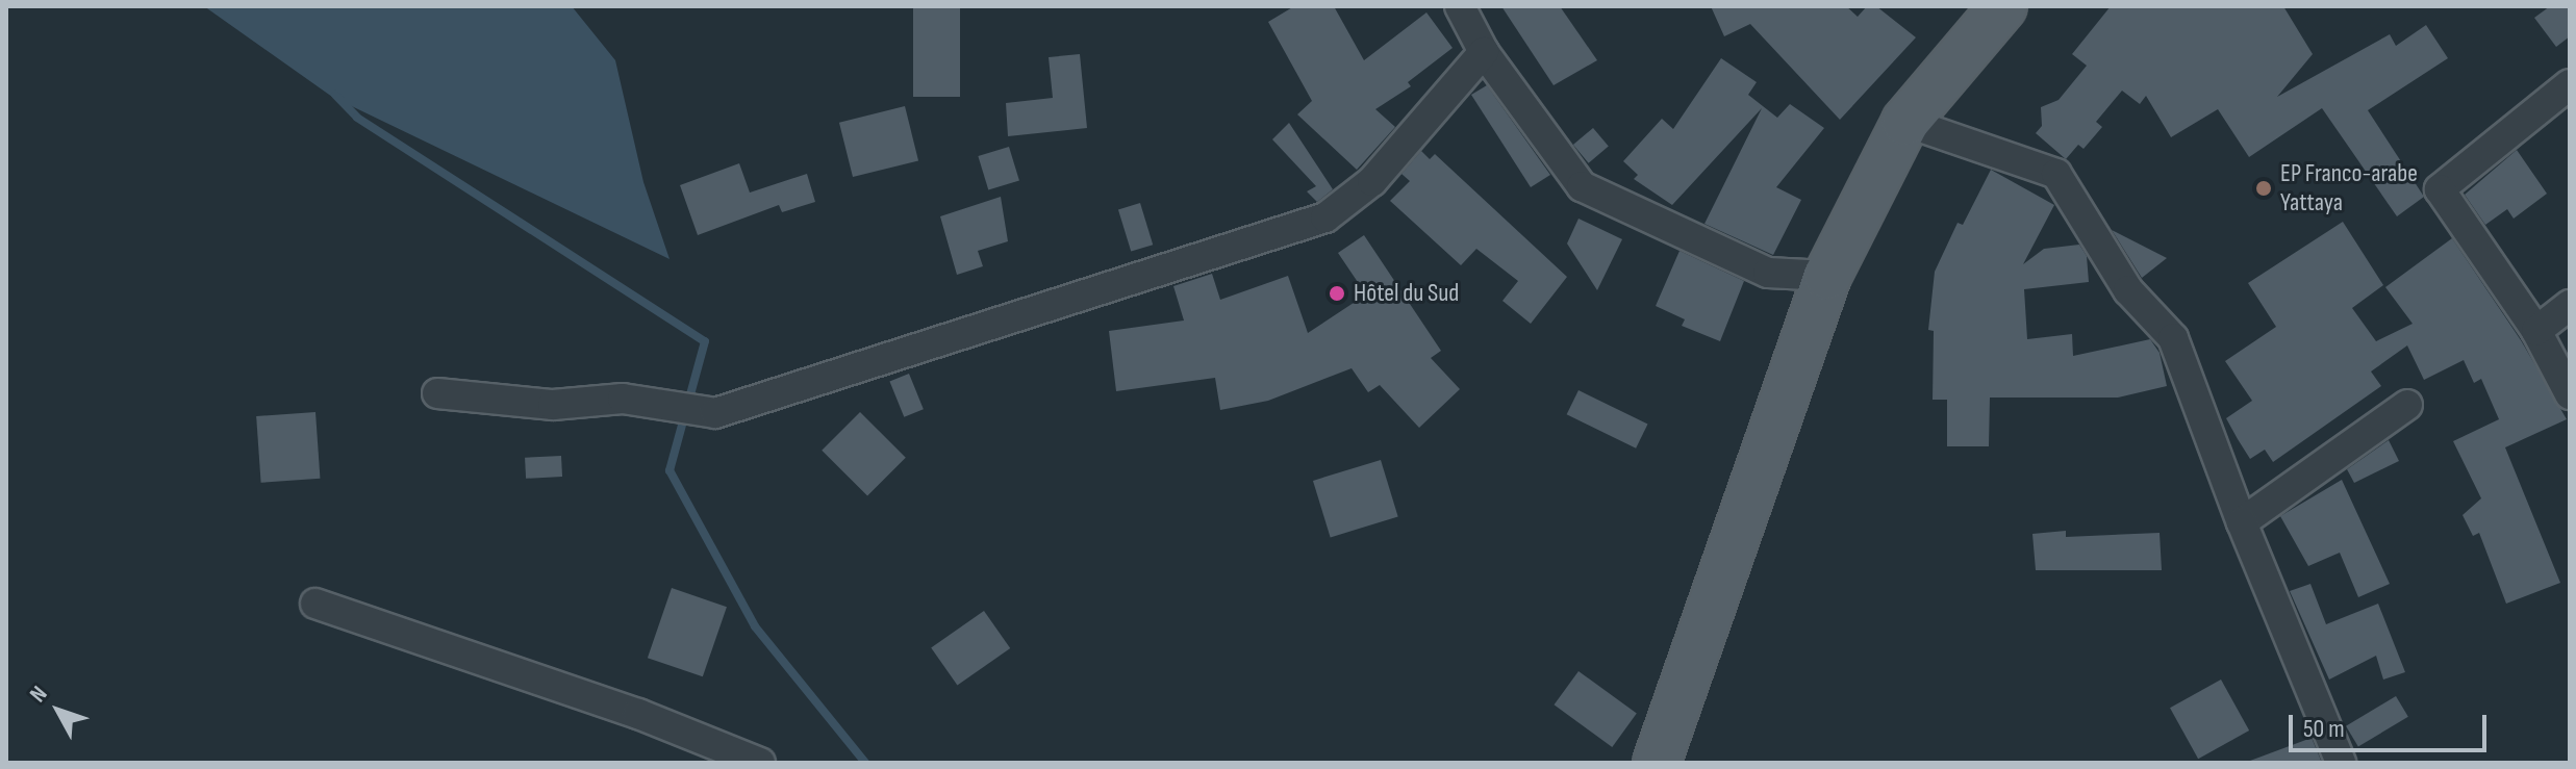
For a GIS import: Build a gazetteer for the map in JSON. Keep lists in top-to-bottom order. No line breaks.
{"places":["EP Franco-arabe Yattaya","Hôtel du Sud"],"scale_bar":"50 m","north":"top left"}
